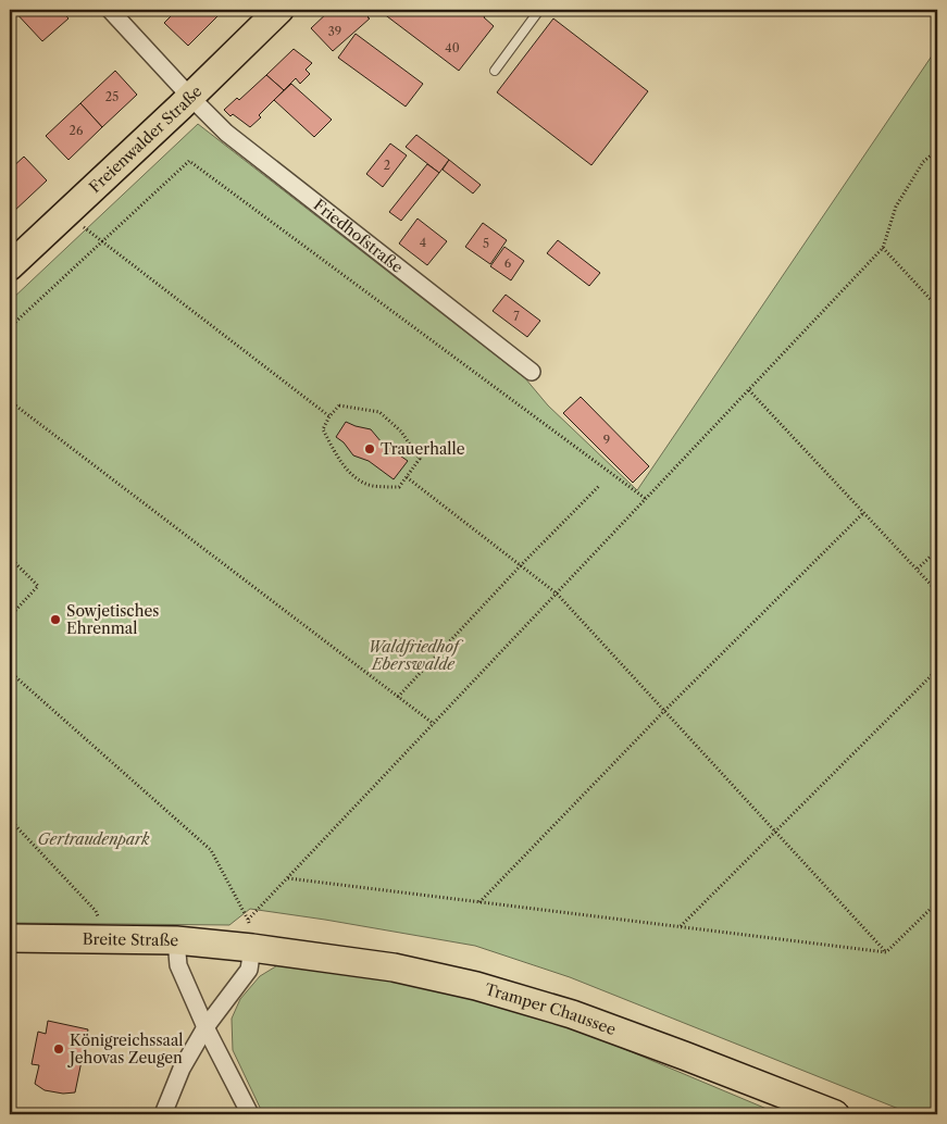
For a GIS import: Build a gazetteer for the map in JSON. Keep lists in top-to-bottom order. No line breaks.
{"streets":{"main road":["Freienwalder Straße","Breite Straße","Tramper Chaussee"],"street":["Friedhofstraße"]},"crossings":[["Freienwalder Straße","Friedhofstraße"],["Breite Straße","Tramper Chaussee"]],"parks":["Waldfriedhof Eberswalde","Gertraudenpark"],"places":["Trauerhalle","Sowjetisches Ehrenmal","Königreichssaal Jehovas Zeugen"],"house_numbers":["39","40","25","26","2","4","5","6","7","9"]}
